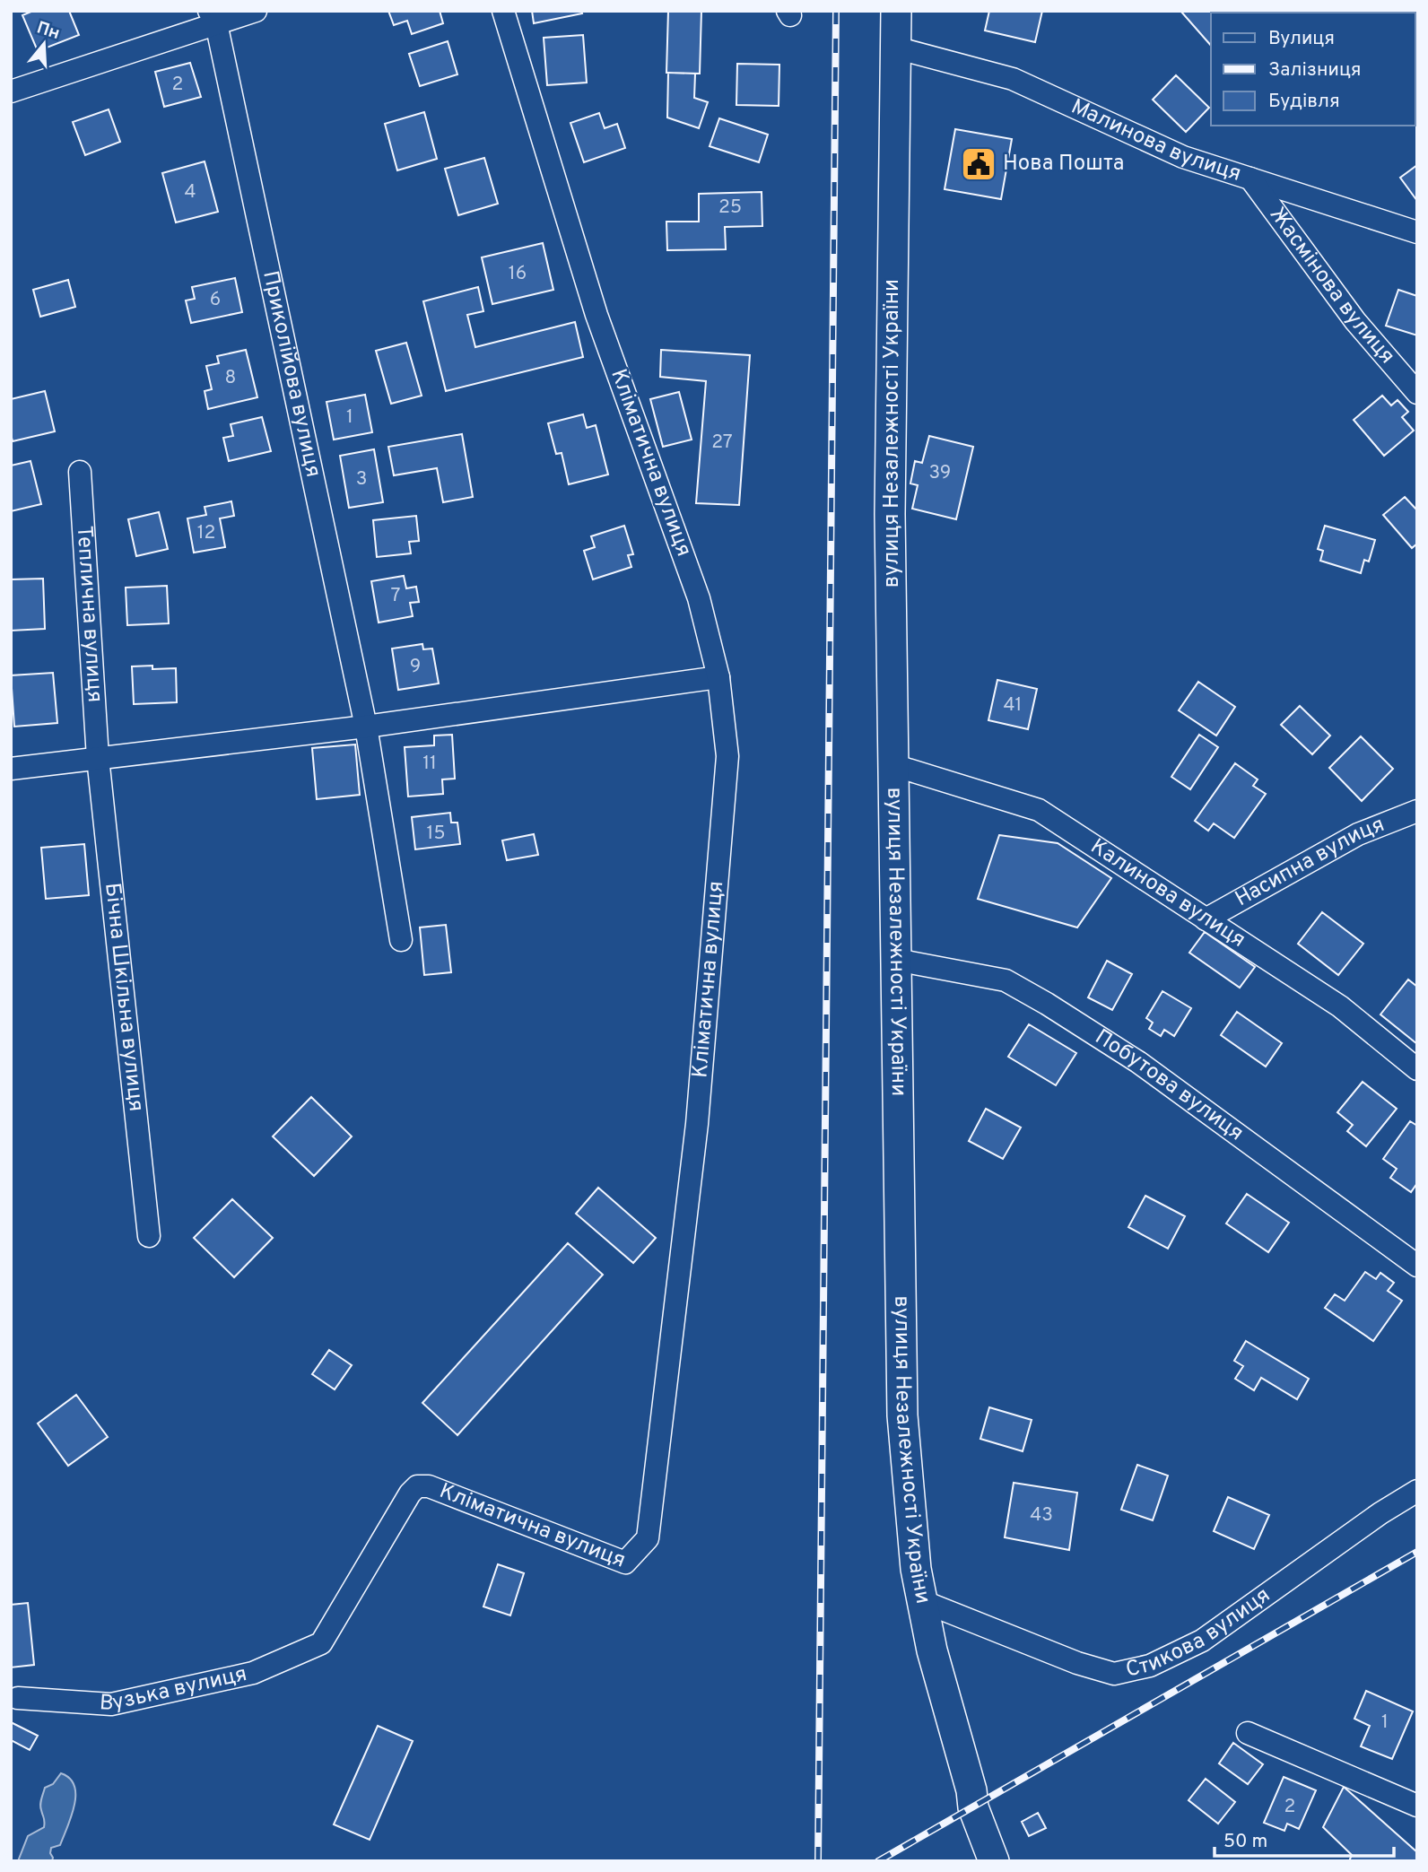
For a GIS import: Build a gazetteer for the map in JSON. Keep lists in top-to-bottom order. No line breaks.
{"streets":{"main road":["вулиця Незалежності України"],"street":["Малинова вулиця","Жасмінова вулиця","Приколійова вулиця","Кліматична вулиця","Теплична вулиця","Насипна вулиця","Калинова вулиця","Бічна Шкільна вулиця","Побутова вулиця","Стикова вулиця","Вузька вулиця"]},"crossings":[["Малинова вулиця","Жасмінова вулиця"],["Малинова вулиця","вулиця Незалежності України"],["вулиця Незалежності України","Калинова вулиця"],["вулиця Незалежності України","Побутова вулиця"],["вулиця Незалежності України","Стикова вулиця"],["Кліматична вулиця","Вузька вулиця"],["Теплична вулиця","Бічна Шкільна вулиця"],["Насипна вулиця","Калинова вулиця"]],"places":{"public building":["Нова Пошта"]},"house_numbers":["2","4","25","16","6","8","1","27","39","3","12","7","9","41","11","15","43","1","2"],"legend":["Вулиця","Залізниця","Будівля"],"scale_bar":"50 m","north":"top"}
